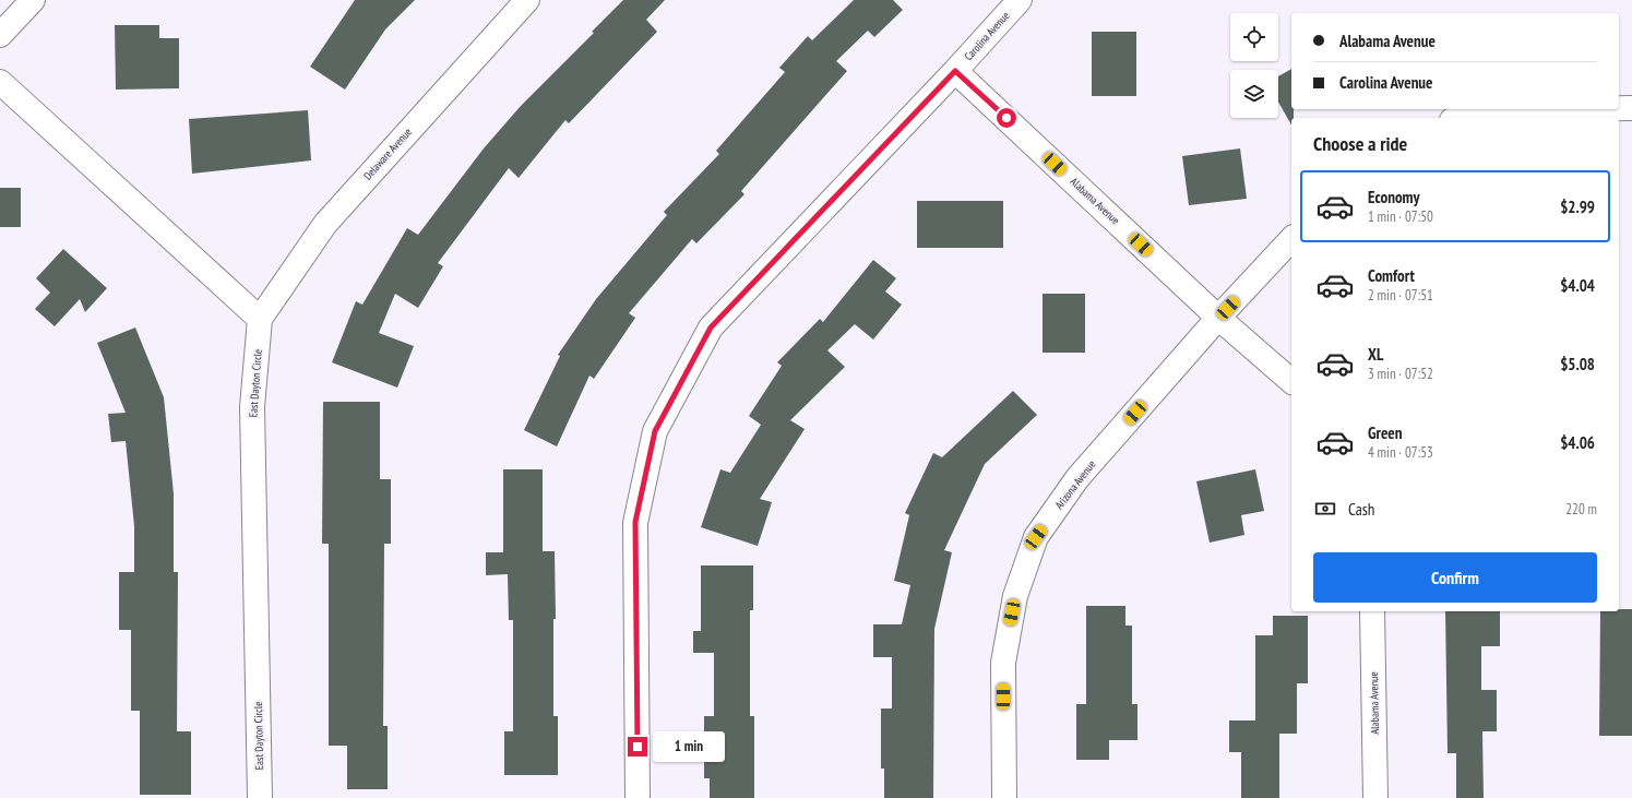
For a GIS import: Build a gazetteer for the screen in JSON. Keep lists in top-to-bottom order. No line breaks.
{"streets":{"street":["Carolina Avenue","Delaware Avenue","Alabama Avenue","East Dayton Circle","Arizona Avenue"]},"crossings":[["Carolina Avenue","Alabama Avenue"],["Delaware Avenue","East Dayton Circle"],["Alabama Avenue","Arizona Avenue"]],"page":{"banner":["Alabama Avenue","Carolina Avenue"],"heading":"Choose a ride","list":[{"name":"Economy","note":"1 min · 07:50","value":"$2.99"},{"name":"Comfort","note":"2 min · 07:51","value":"$4.04"},{"name":"XL","note":"3 min · 07:52","value":"$5.08"},{"name":"Green","note":"4 min · 07:53","value":"$4.06"}],"pay":["Cash","220 m"],"buttons":"Confirm","bubble":"1 min"}}
